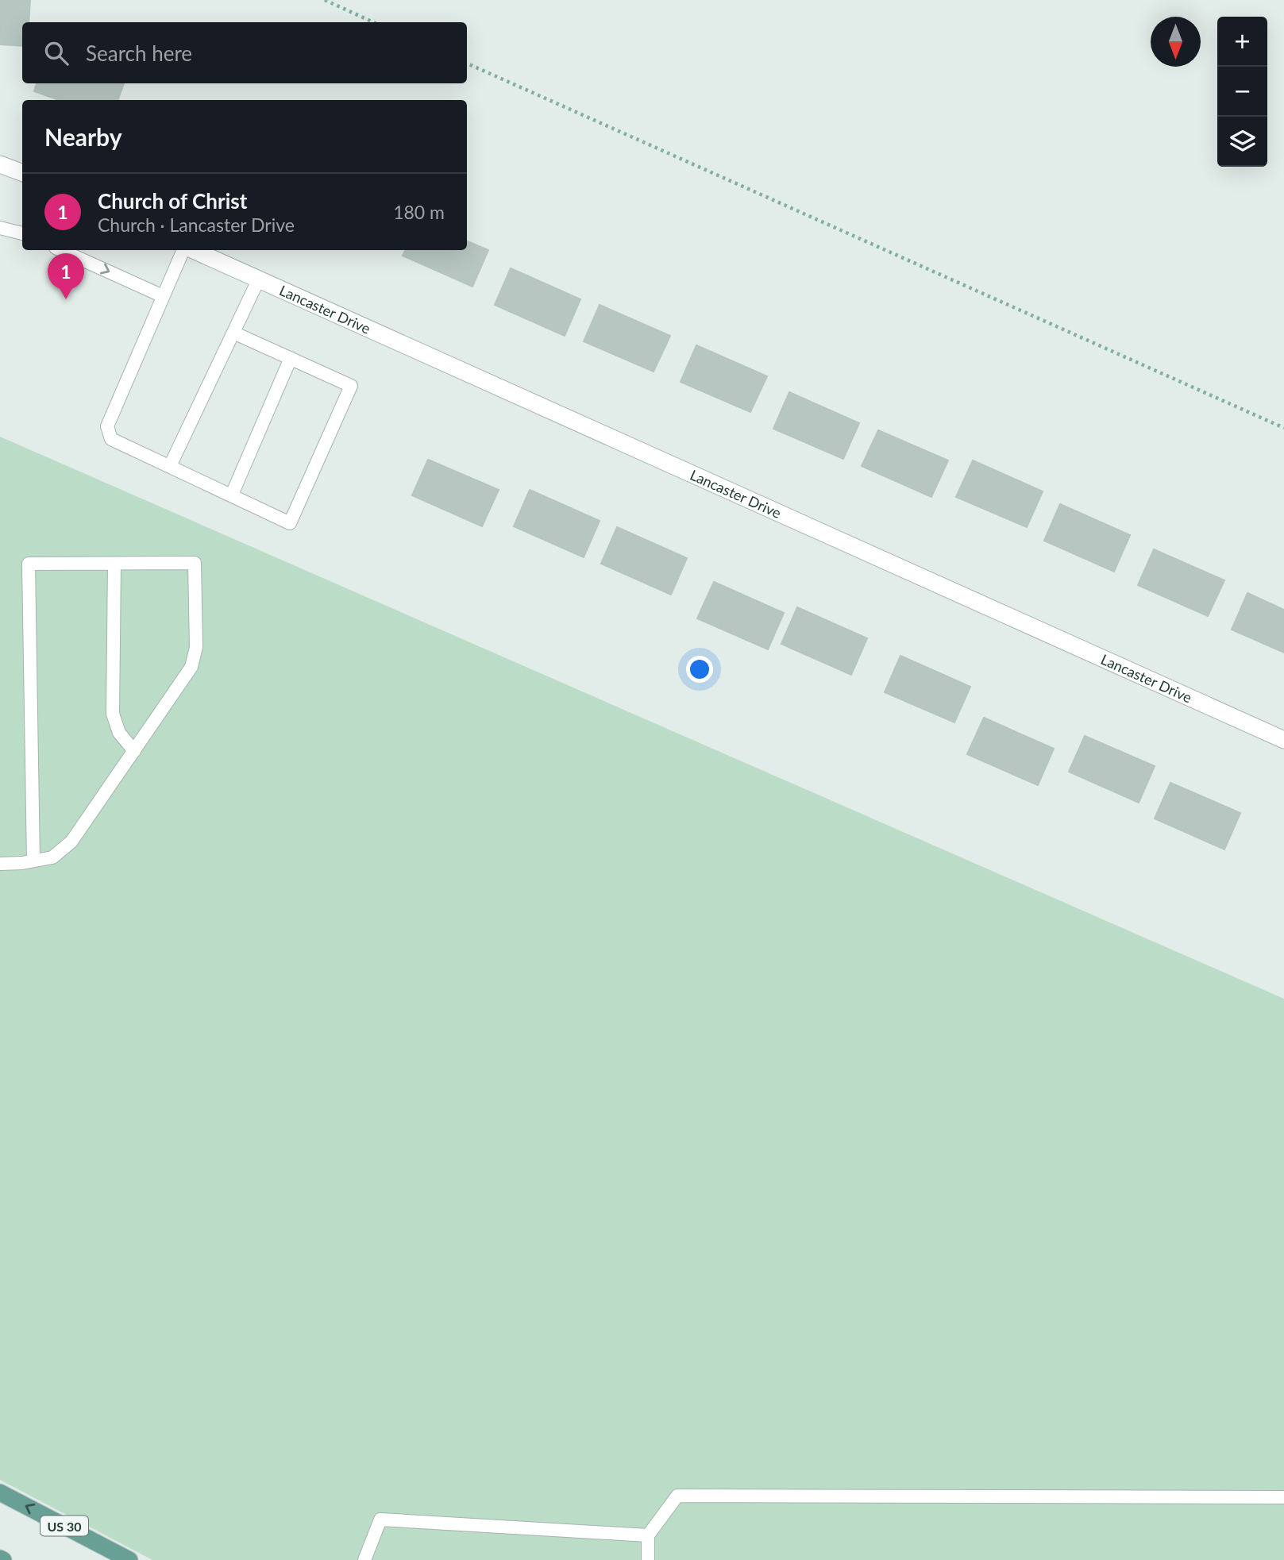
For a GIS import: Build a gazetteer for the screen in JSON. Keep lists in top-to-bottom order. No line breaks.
{"streets":{"main road":["US 30"],"street":["Lancaster Drive"]},"north":"bottom","page":{"map_buttons":["+","−"],"search":"Search here","heading":"Nearby","list":[{"mark":"1","name":"Church of Christ","note":"Church · Lancaster Drive","value":"180 m"}],"pins":"1"}}
